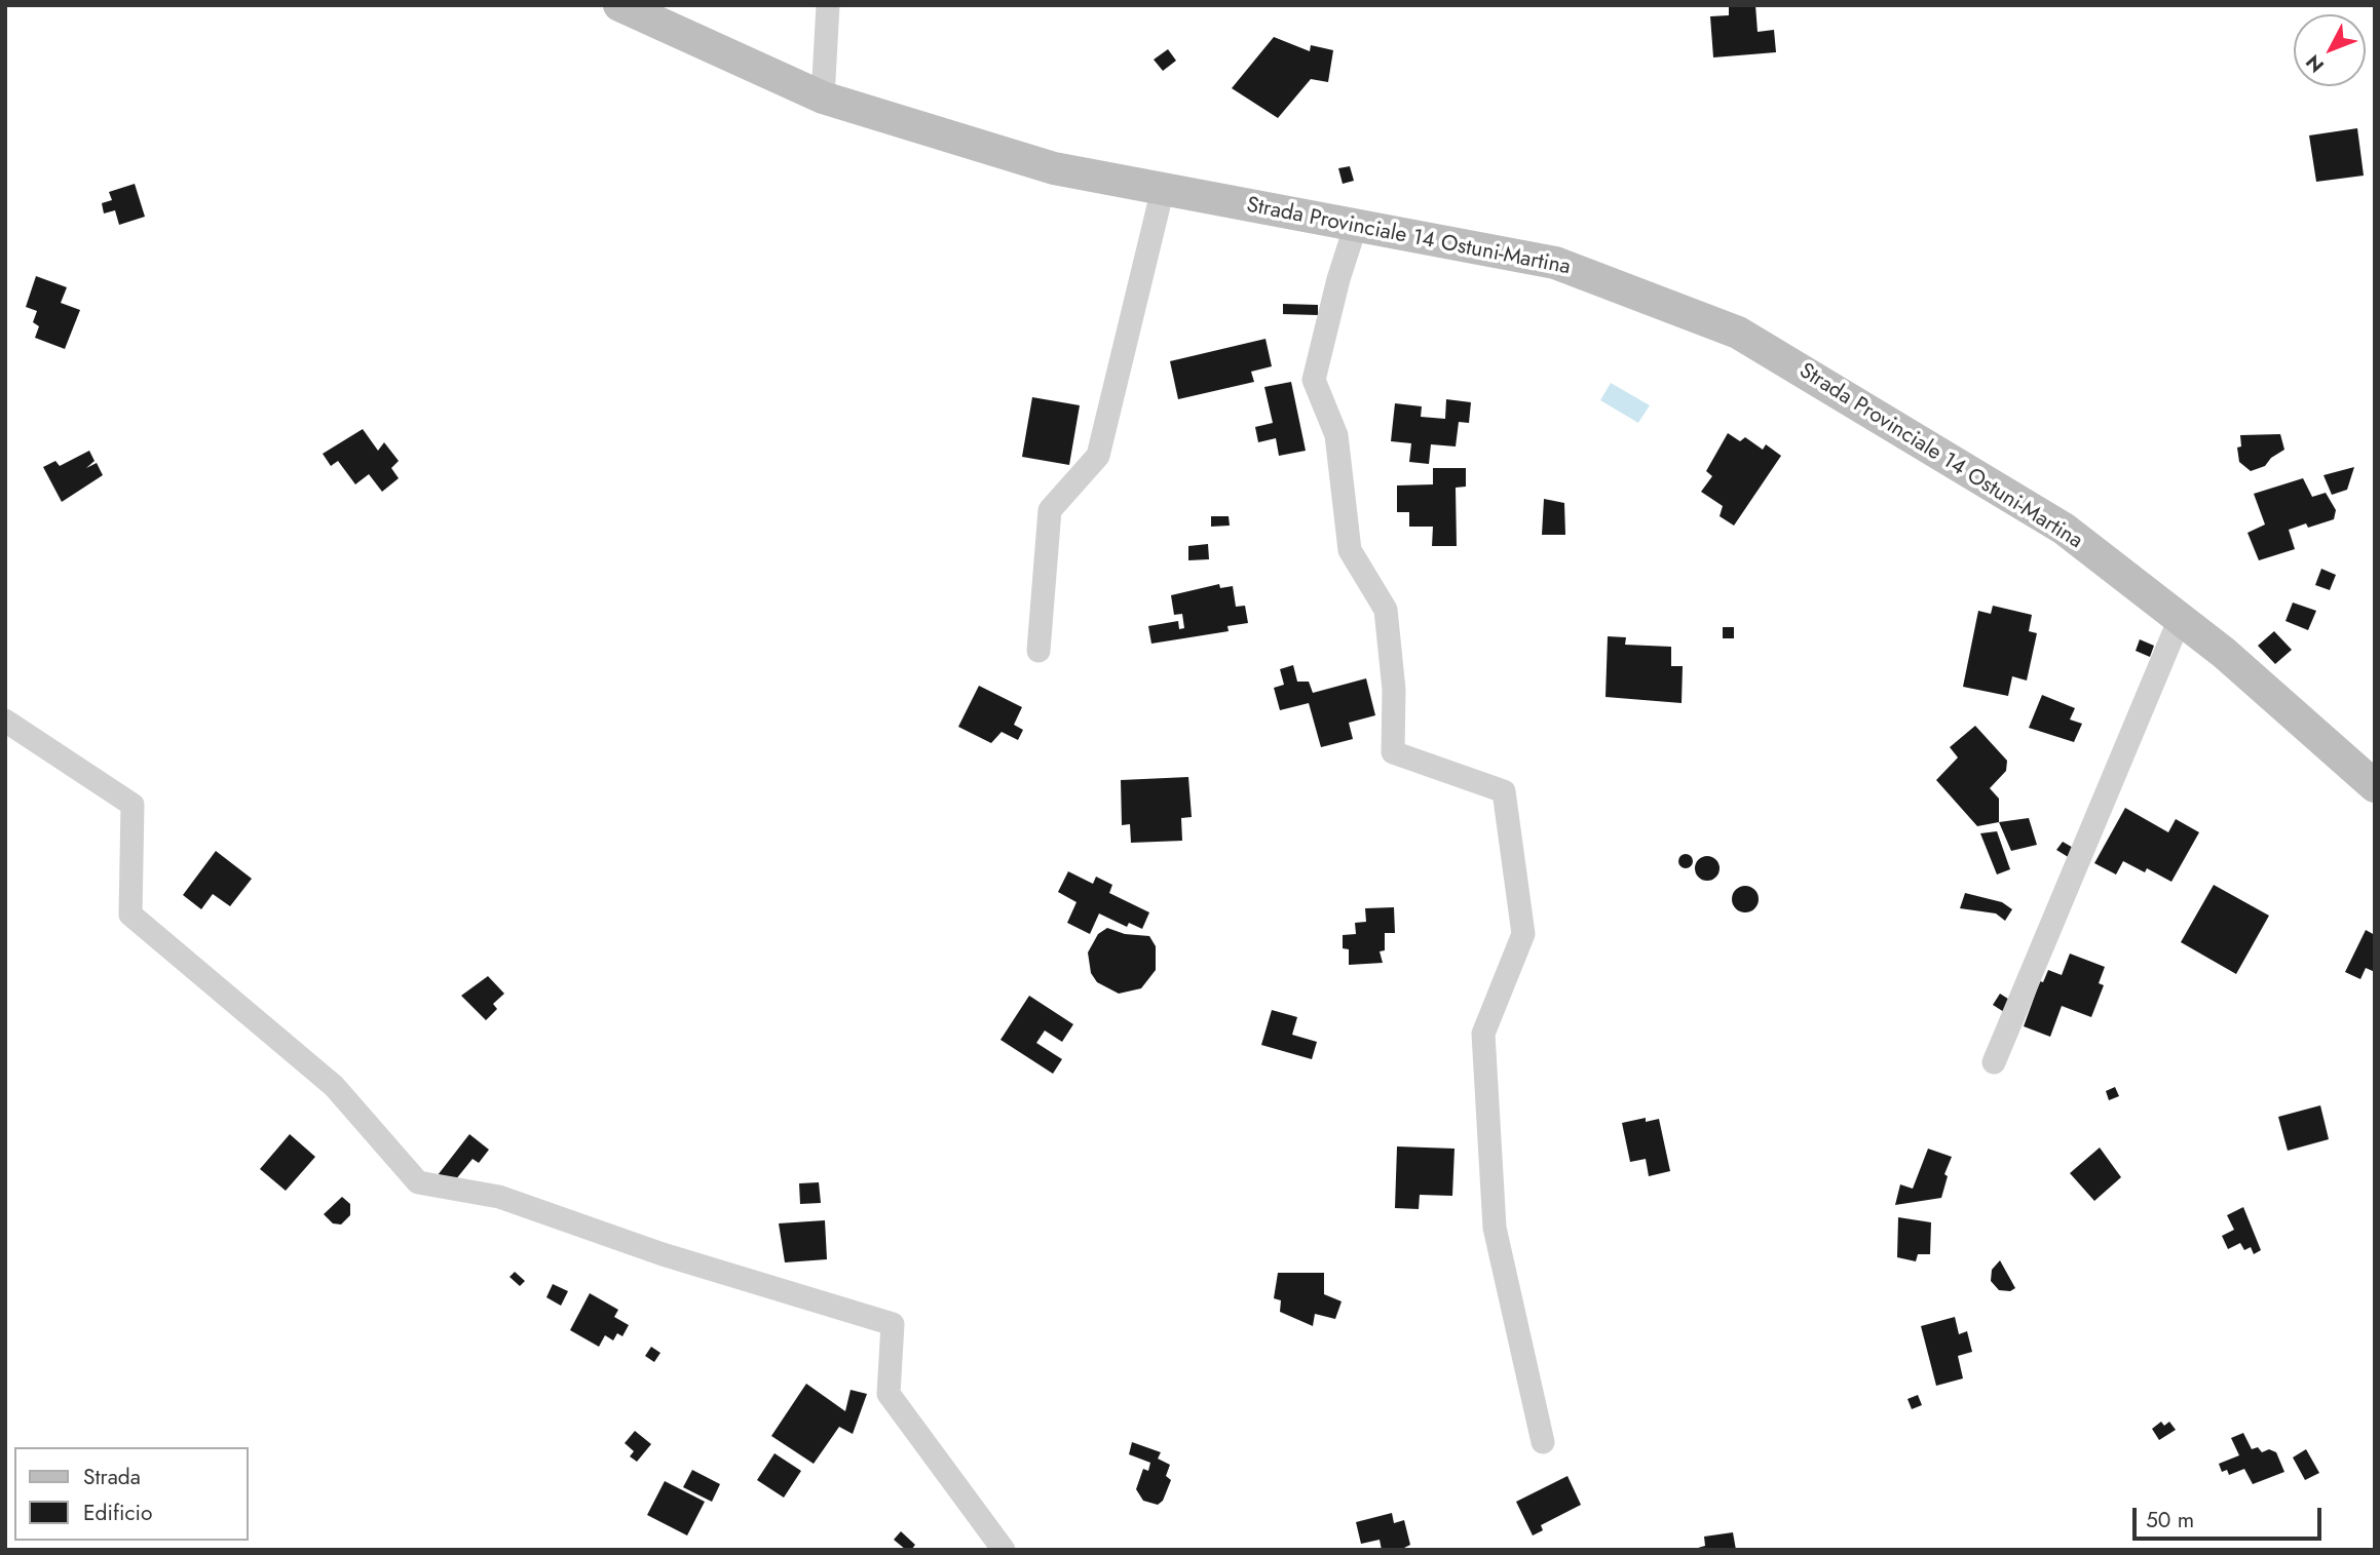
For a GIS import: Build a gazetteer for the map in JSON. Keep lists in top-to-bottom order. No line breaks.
{"streets":{"main road":["Strada Provinciale 14 Ostuni-Martina"]},"legend":["Strada","Edificio"],"scale_bar":"50 m","north":"bottom left"}
